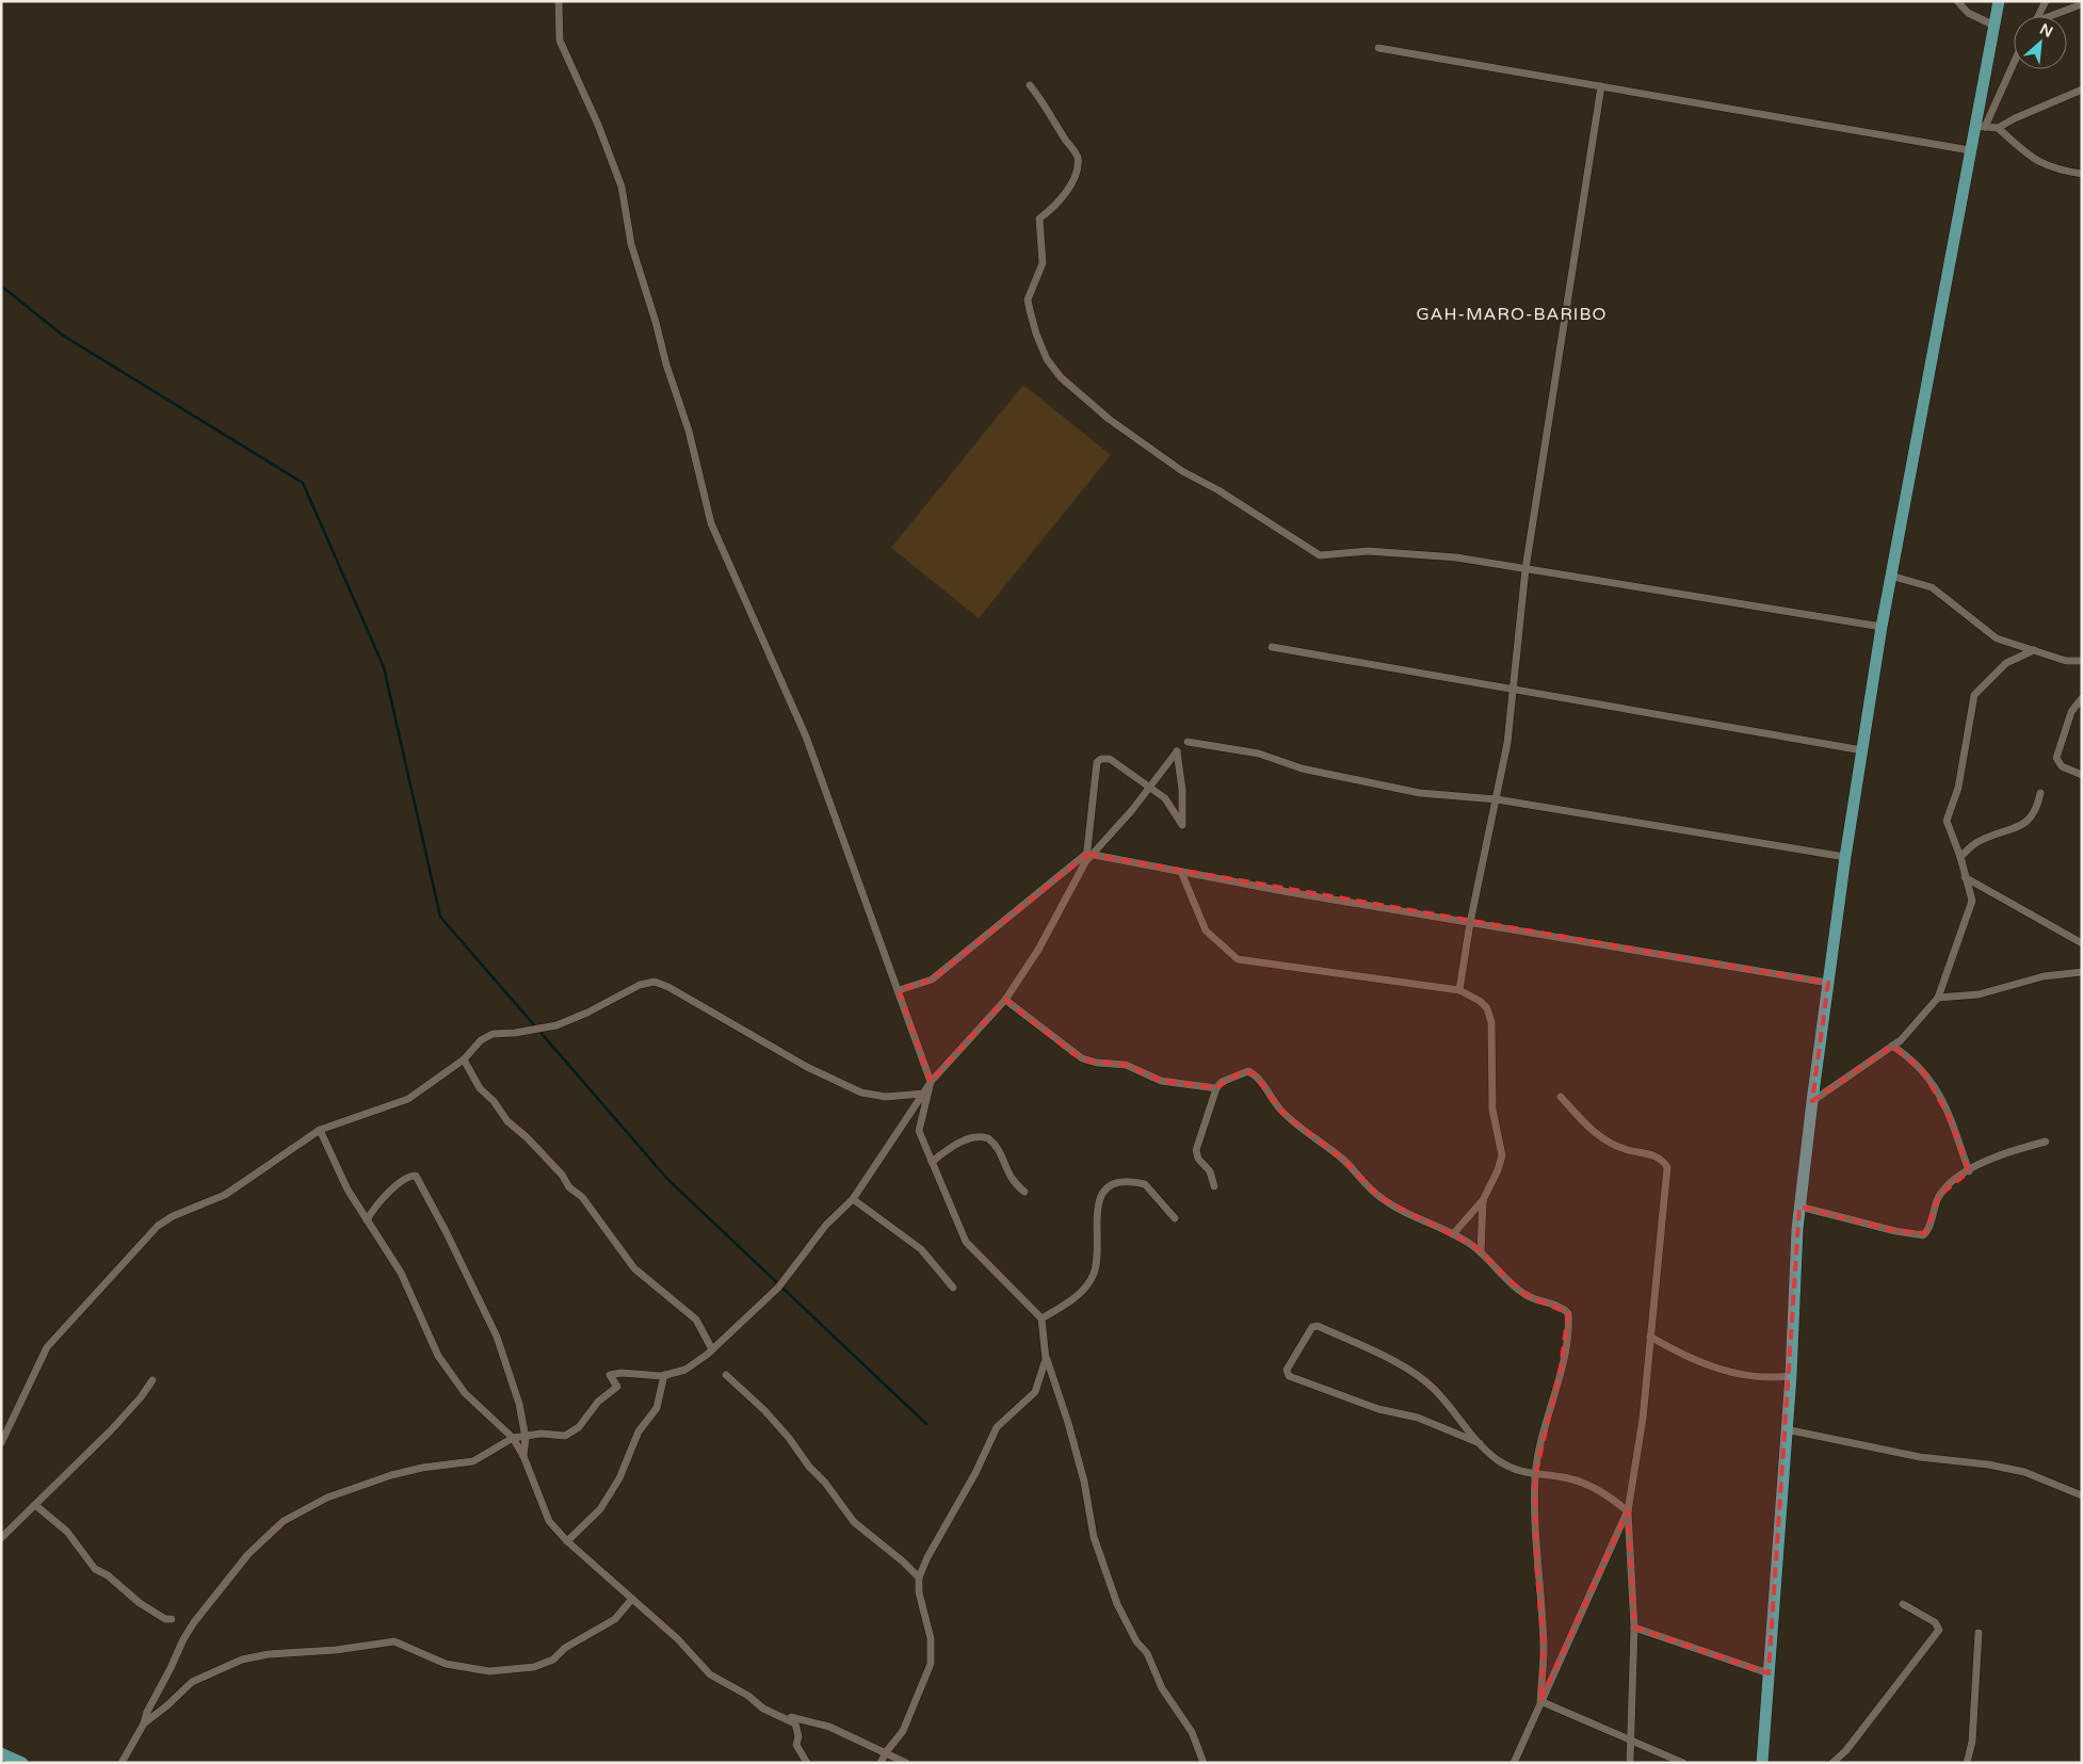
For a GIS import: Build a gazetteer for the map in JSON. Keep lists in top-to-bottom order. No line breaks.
{"districts":["GAH-MARO-BARIBO"],"north":"top right"}
